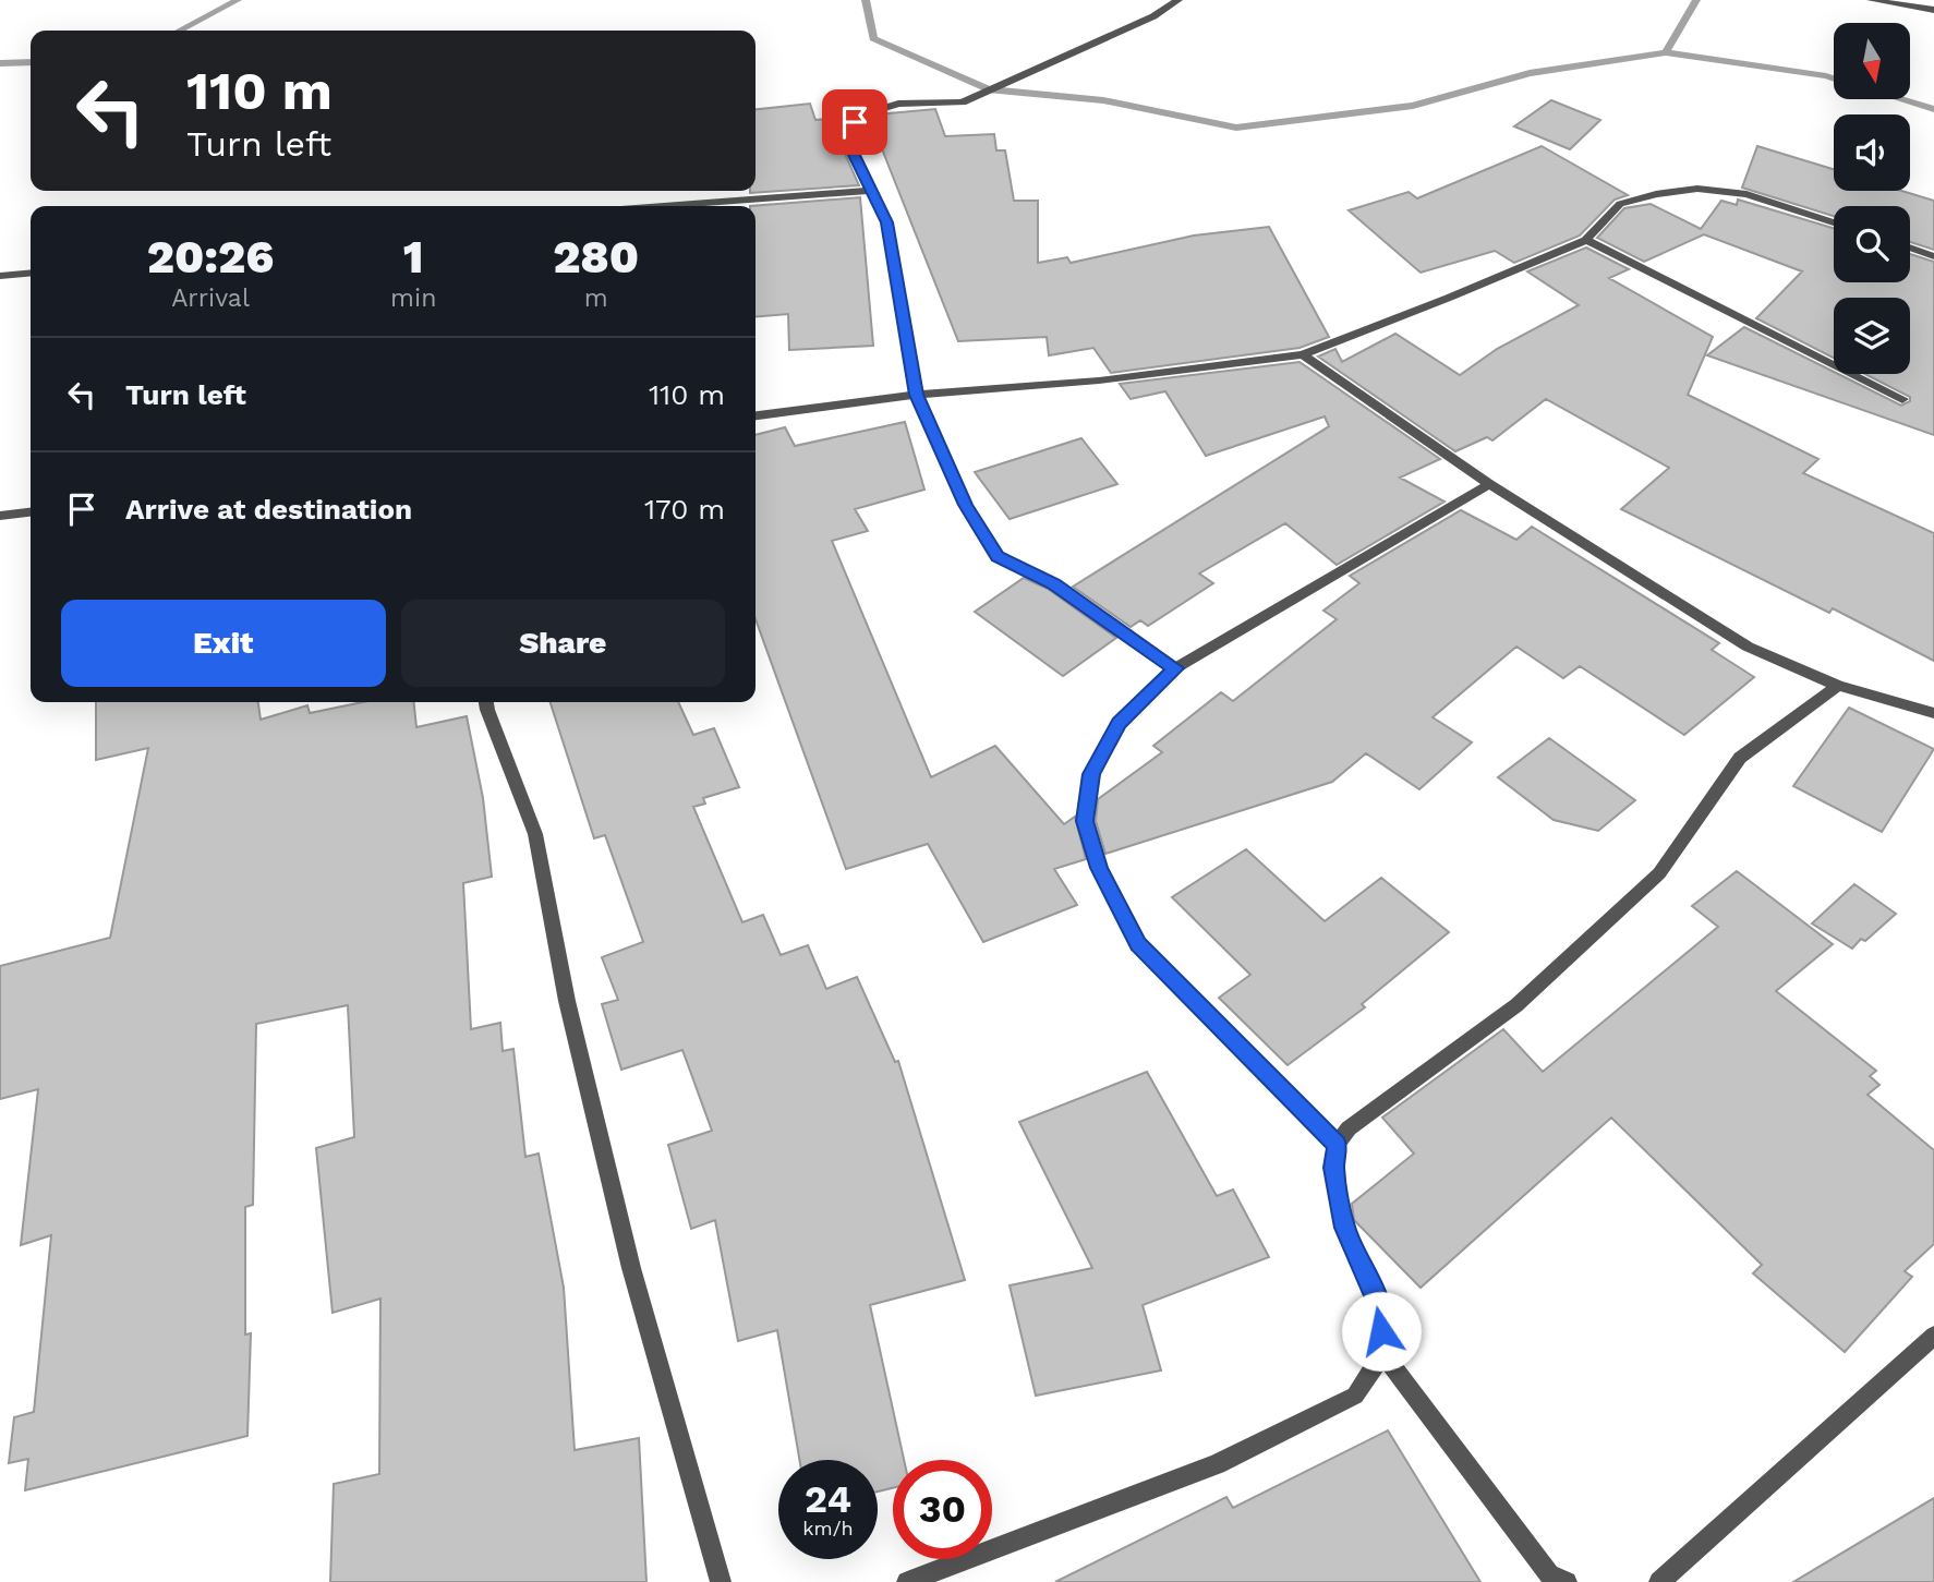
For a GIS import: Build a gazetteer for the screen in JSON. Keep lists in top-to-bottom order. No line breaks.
{"north":"bottom","page":{"turn":["110 m","Turn left"],"eta":["20:26","Arrival","1","min","280","m"],"list":[{"name":"Turn left","value":"110 m"},{"name":"Arrive at destination","value":"170 m"}],"buttons":["Exit","Share"],"speed":"24 km/h","limit":"30"}}
